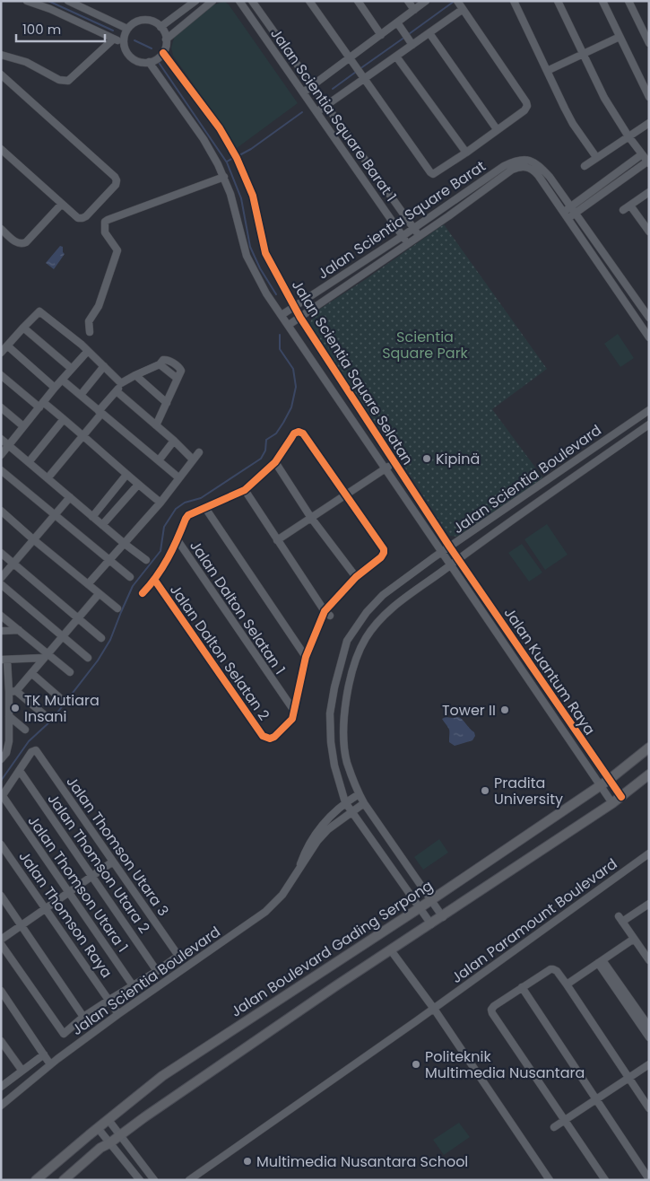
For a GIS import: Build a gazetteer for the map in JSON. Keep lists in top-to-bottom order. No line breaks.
{"streets":{"main road":["Jalan Boulevard Gading Serpong"],"street":["Jalan Scientia Square Barat 1","Jalan Scientia Square Barat","Jalan Scientia Square Selatan","Jalan Scientia Boulevard","Jalan Dalton Selatan 1","Jalan Dalton Selatan 2","Jalan Kuantum Raya","Jalan Thomson Utara 3","Jalan Thomson Utara 2","Jalan Thomson Utara 1","Jalan Thomson Raya","Jalan Paramount Boulevard"]},"crossings":[["Jalan Scientia Square Barat 1","Jalan Scientia Square Barat"],["Jalan Scientia Square Barat","Jalan Scientia Square Selatan"],["Jalan Scientia Square Selatan","Jalan Scientia Boulevard"],["Jalan Scientia Square Selatan","Jalan Kuantum Raya"],["Jalan Scientia Boulevard","Jalan Kuantum Raya"],["Jalan Scientia Boulevard","Jalan Thomson Raya"],["Jalan Scientia Boulevard","Jalan Boulevard Gading Serpong"],["Jalan Dalton Selatan 1","Jalan Dalton Selatan 2"],["Jalan Kuantum Raya","Jalan Boulevard Gading Serpong"],["Jalan Thomson Utara 3","Jalan Thomson Utara 2"]],"parks":["Scientia Square Park"],"places":["Kipinä","TK Mutiara Insani","Tower II","Pradita University","Politeknik Multimedia Nusantara","Multimedia Nusantara School"],"scale_bar":"100 m"}
